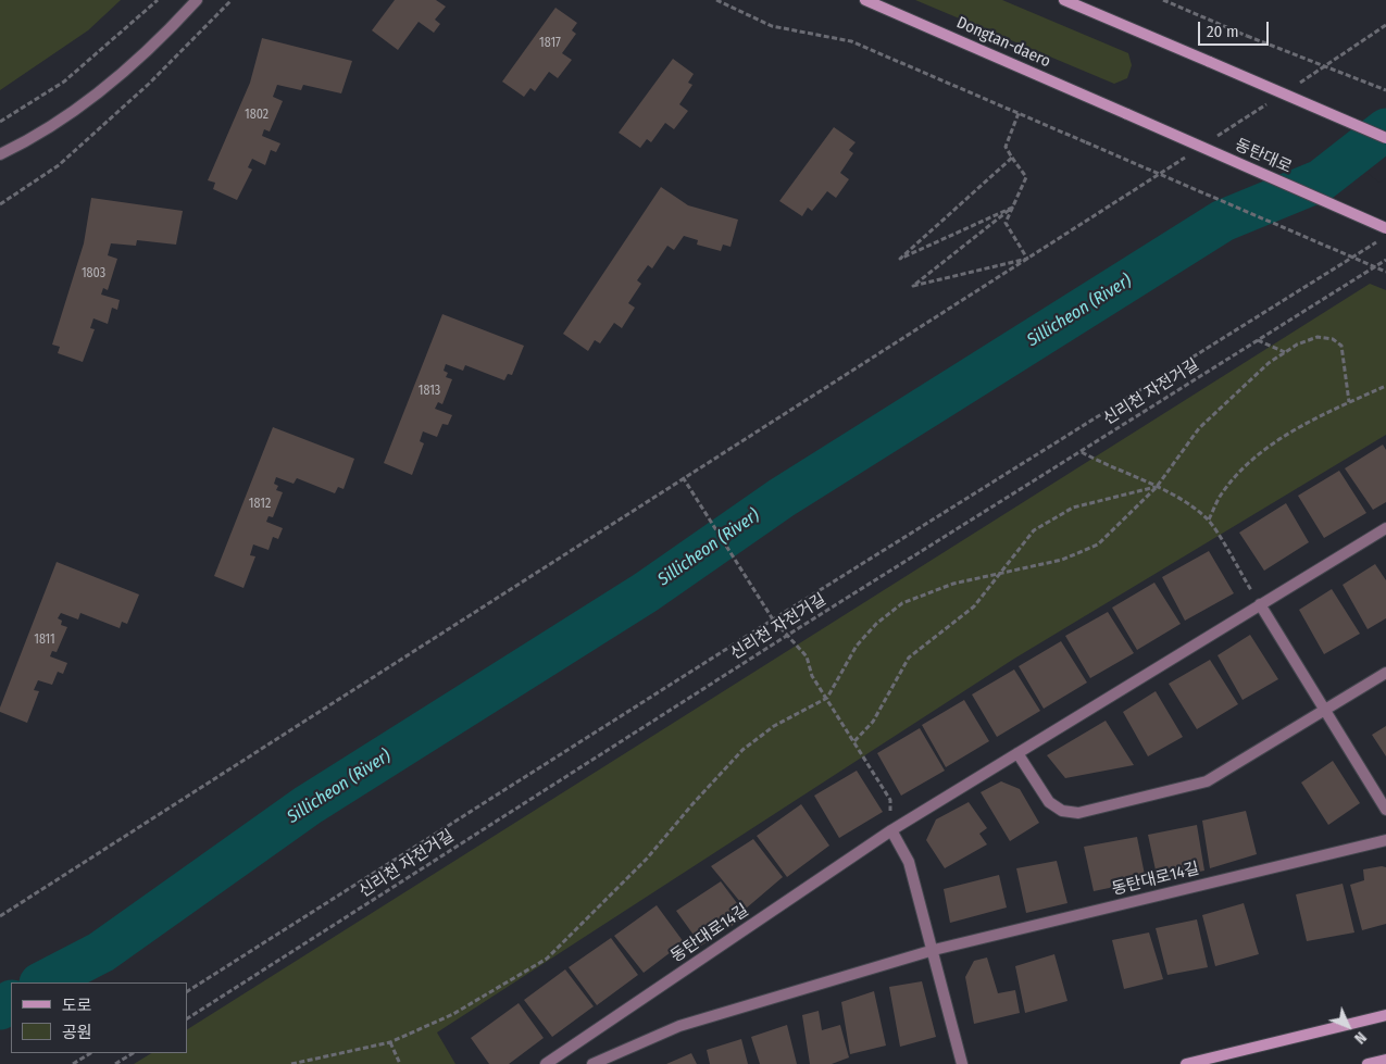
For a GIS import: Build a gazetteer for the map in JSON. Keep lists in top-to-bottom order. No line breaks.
{"streets":{"main road":["Dongtan-daero","동탄대로"],"street":["동탄대로14길"],"path":["신리천 자전거길"]},"crossings":[["Dongtan-daero","동탄대로"]],"water":["Sillicheon (River)"],"house_numbers":["1817","1802","1803","1813","1812","1811"],"legend":["도로","공원"],"scale_bar":"20 m","north":"bottom right"}
